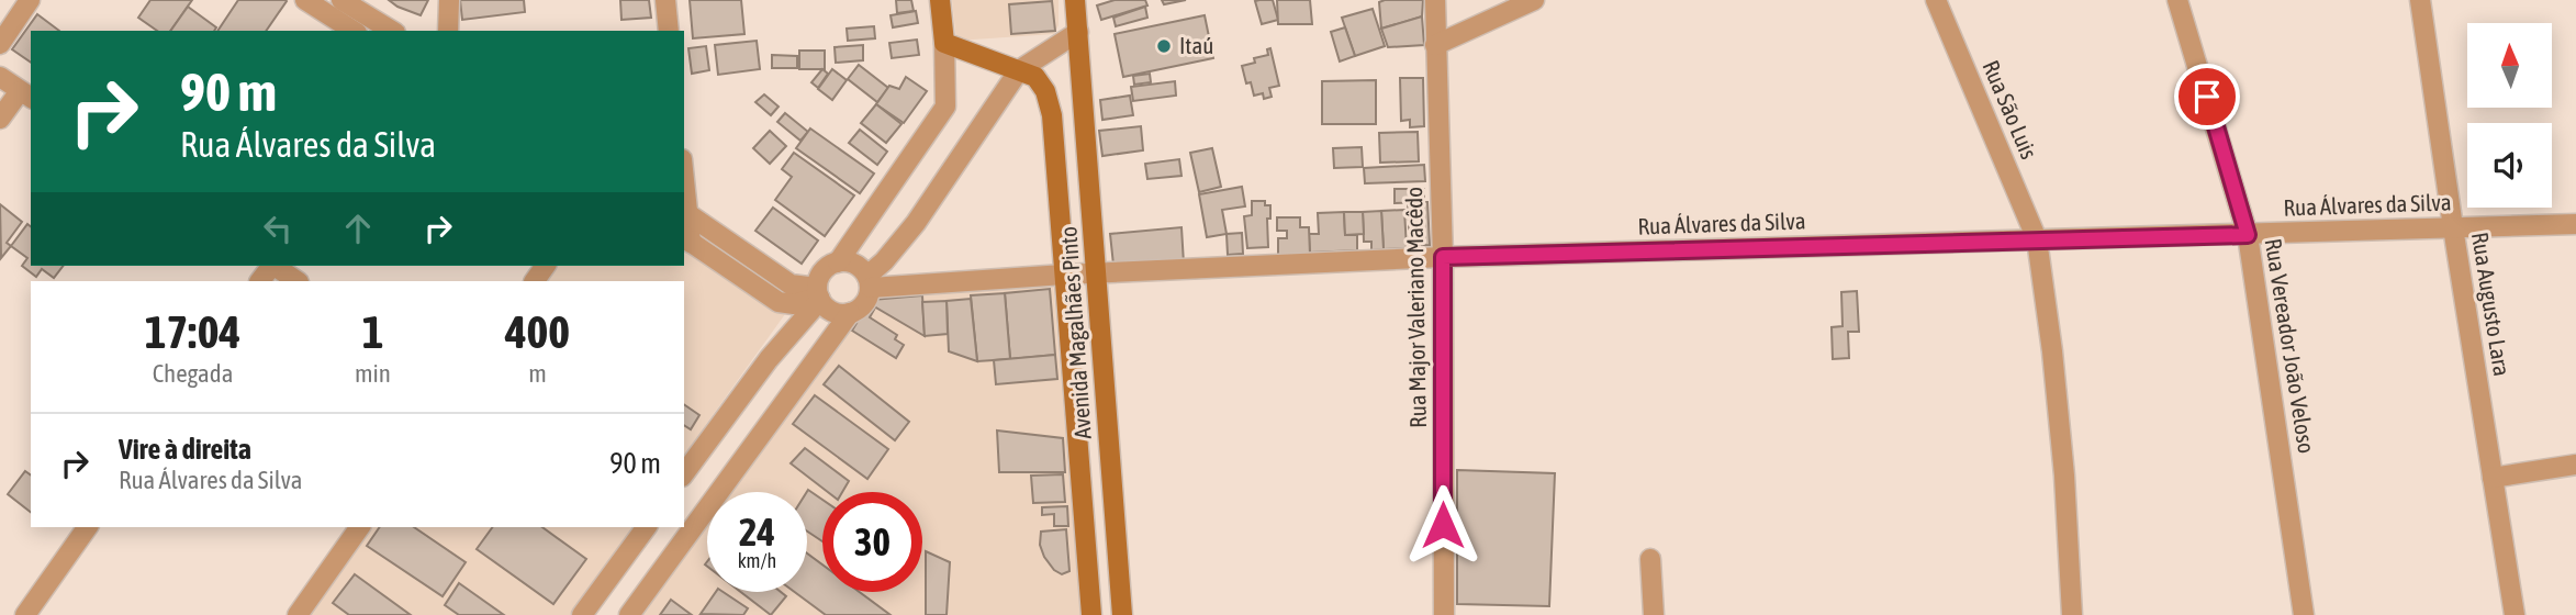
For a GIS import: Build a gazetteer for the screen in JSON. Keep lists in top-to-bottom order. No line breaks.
{"streets":{"main road":["Avenida Magalhães Pinto"],"street":["Rua São Luis","Rua Álvares da Silva","Rua Augusto Lara","Rua Major Valeriano Macêdo","Rua Vereador João Veloso"]},"crossings":[["Rua São Luis","Rua Álvares da Silva"],["Rua Álvares da Silva","Rua Augusto Lara"],["Rua Álvares da Silva","Rua Major Valeriano Macêdo"],["Rua Álvares da Silva","Avenida Magalhães Pinto"],["Rua Álvares da Silva","Rua Vereador João Veloso"]],"places":["Itaú"],"north":"top","page":{"turn":["90 m","Rua Álvares da Silva"],"eta":["17:04","Chegada","1","min","400","m"],"list":[{"name":"Vire à direita","note":"Rua Álvares da Silva","value":"90 m"}],"speed":"24 km/h","limit":"30"}}
